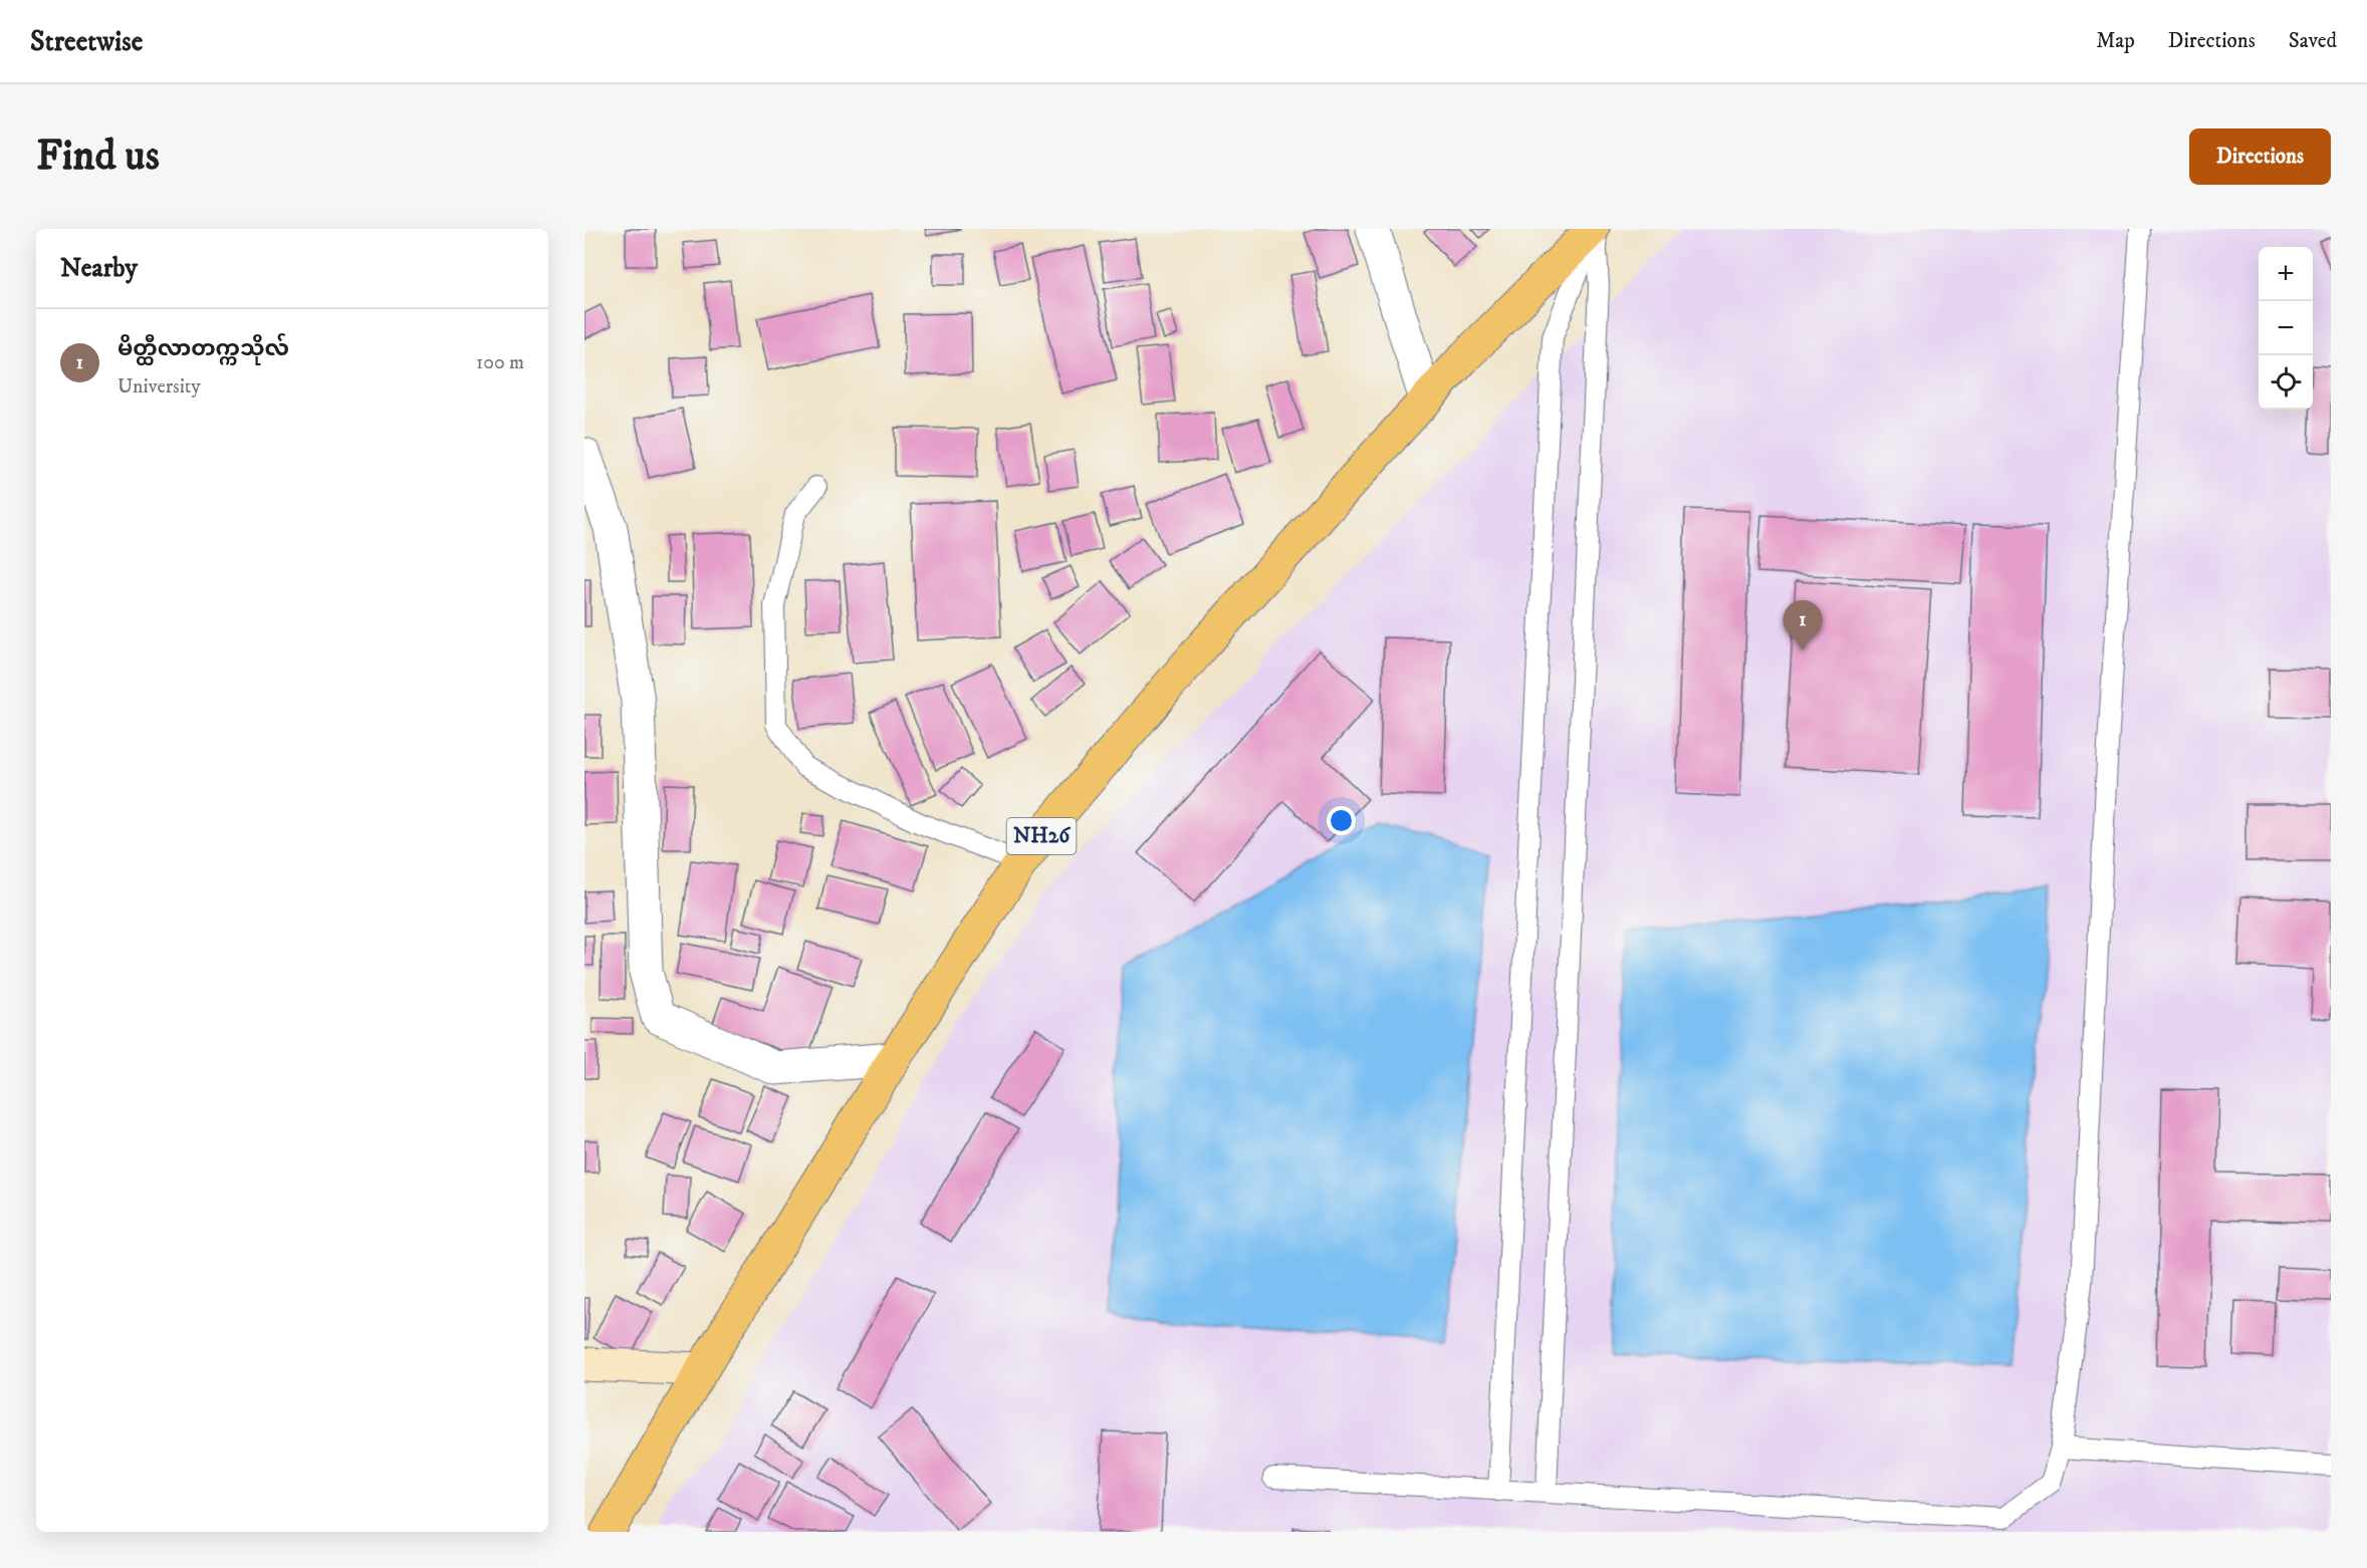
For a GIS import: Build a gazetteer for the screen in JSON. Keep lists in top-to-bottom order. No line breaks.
{"streets":{"highway":["NH26"]},"page":{"header":"Streetwise","nav":["Map","Directions","Saved"],"buttons":"Directions","title":"Find us","heading":"Nearby","map_buttons":["+","−"],"list":[{"mark":"1","name":"မိတ္ထီလာတက္ကသိုလ်","note":"University","value":"100 m"}],"pins":"1"}}
